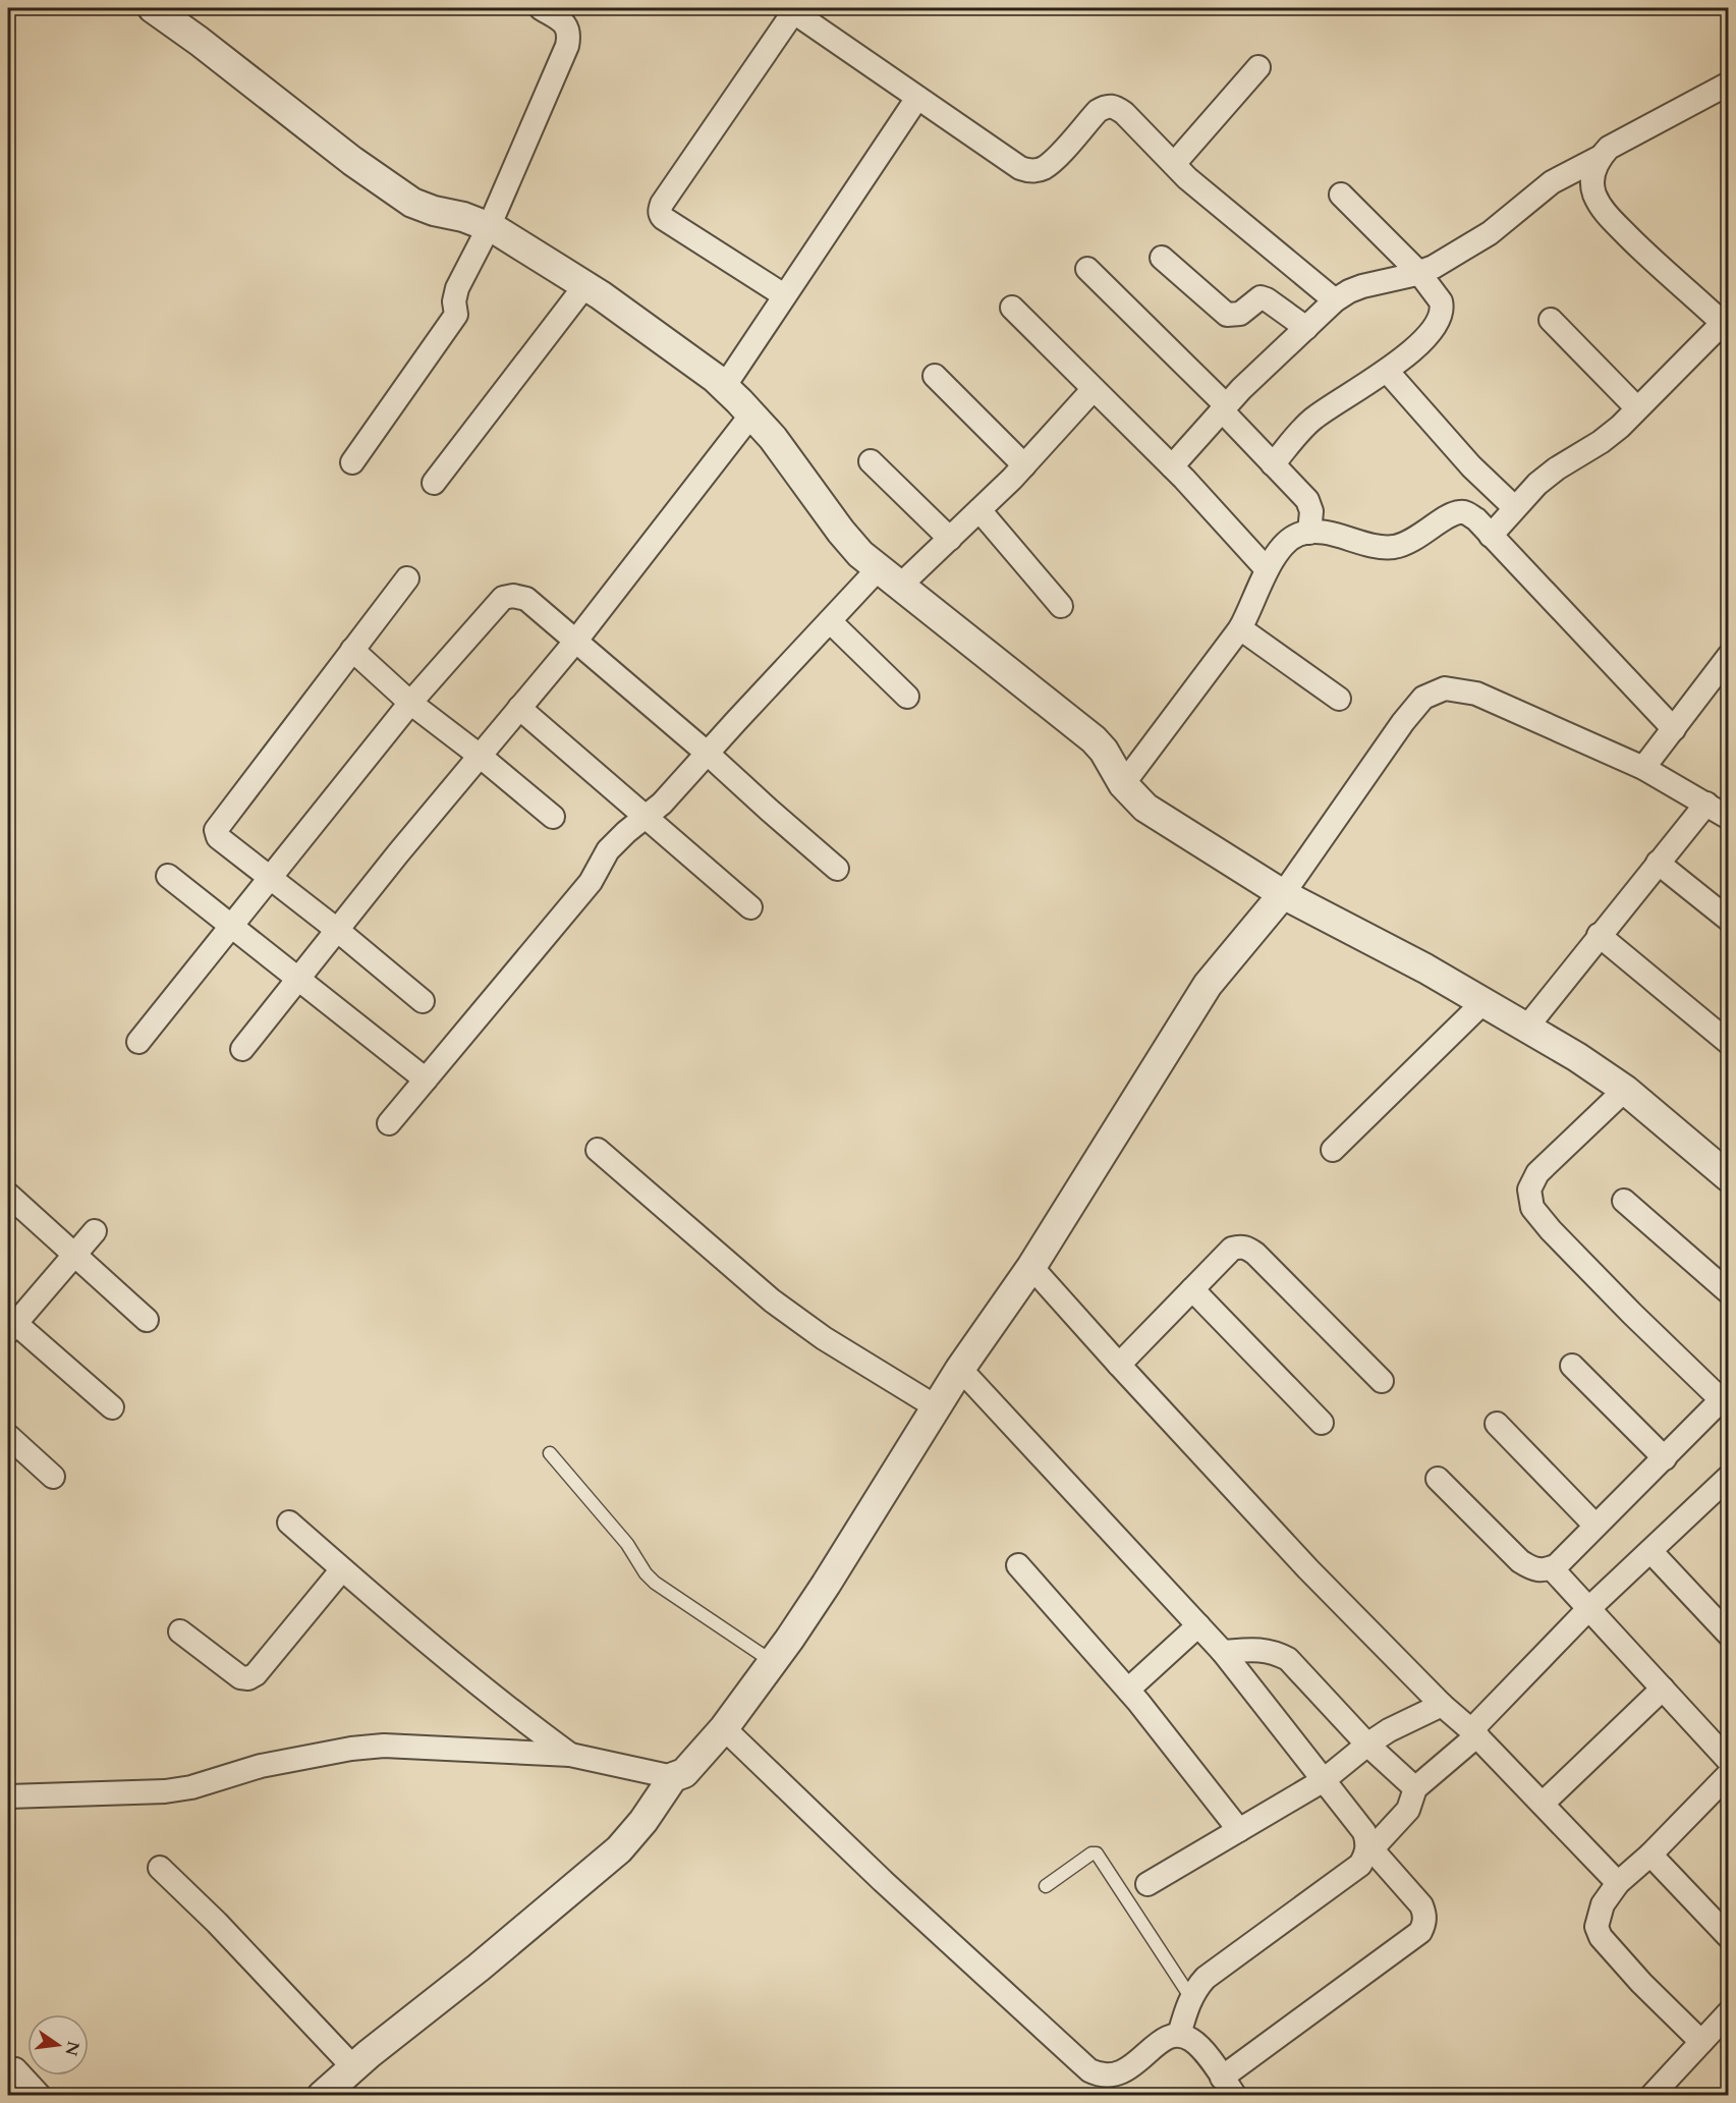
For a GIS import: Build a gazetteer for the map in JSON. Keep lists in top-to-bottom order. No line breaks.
{"north":"right"}
